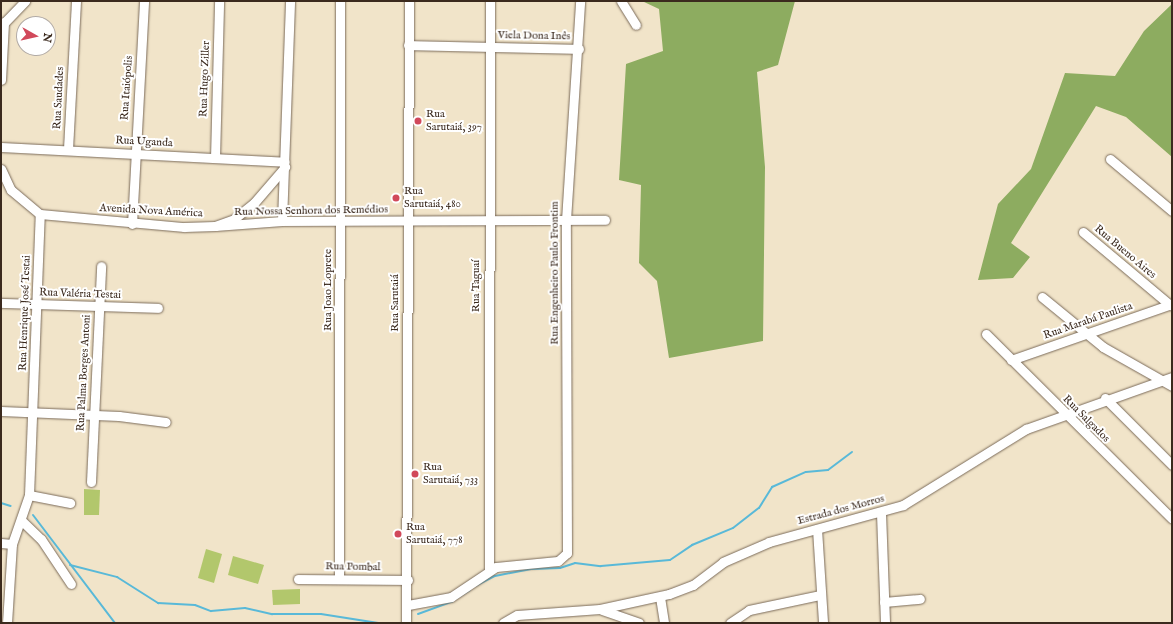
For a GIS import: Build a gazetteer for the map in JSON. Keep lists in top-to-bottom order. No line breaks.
{"streets":{"street":["Viela Dona Inês","Rua Hugo Ziller","Rua Itaiópolis","Rua Saudades","Rua Uganda","Avenida Nova América","Rua Nossa Senhora dos Remédios","Rua Bueno Aires","Rua Engenheiro Paulo Frontim","Rua Taguaí","Rua Joao Loprete","Rua Valéria Testai","Rua Sarutaiá","Rua Henrique José Testai","Rua Marabá Paulista","Rua Palma Borges Antoni","Rua Salgados","Estrada dos Morros","Rua Pombal"]},"crossings":[["Viela Dona Inês","Rua Engenheiro Paulo Frontim"],["Viela Dona Inês","Rua Taguaí"],["Viela Dona Inês","Rua Sarutaiá"],["Rua Hugo Ziller","Rua Uganda"],["Rua Itaiópolis","Rua Uganda"],["Rua Itaiópolis","Avenida Nova América"],["Rua Saudades","Rua Uganda"],["Rua Uganda","Avenida Nova América"],["Avenida Nova América","Rua Nossa Senhora dos Remédios"],["Avenida Nova América","Rua Henrique José Testai"],["Rua Nossa Senhora dos Remédios","Rua Engenheiro Paulo Frontim"],["Rua Nossa Senhora dos Remédios","Rua Taguaí"],["Rua Nossa Senhora dos Remédios","Rua Joao Loprete"],["Rua Nossa Senhora dos Remédios","Rua Sarutaiá"],["Rua Bueno Aires","Rua Marabá Paulista"],["Rua Engenheiro Paulo Frontim","Rua Taguaí"],["Rua Joao Loprete","Rua Pombal"],["Rua Valéria Testai","Rua Henrique José Testai"],["Rua Valéria Testai","Rua Palma Borges Antoni"],["Rua Sarutaiá","Rua Pombal"],["Rua Marabá Paulista","Rua Salgados"],["Rua Salgados","Estrada dos Morros"]],"places":["Rua Sarutaiá, 397","Rua Sarutaiá, 480","Rua Sarutaiá, 733","Rua Sarutaiá, 778"],"north":"right"}
